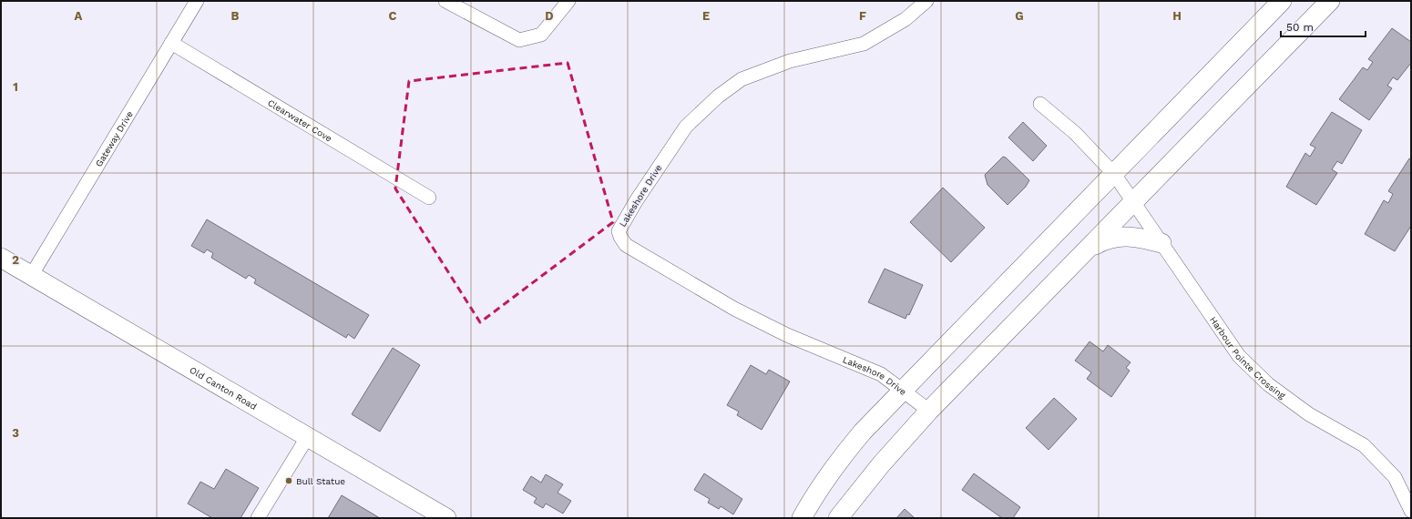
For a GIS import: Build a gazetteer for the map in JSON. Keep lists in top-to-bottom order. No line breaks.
{"streets":{"main road":["Old Canton Road"],"street":["Clearwater Cove","Gateway Drive","Lakeshore Drive","Harbour Pointe Crossing"]},"crossings":[["Clearwater Cove","Gateway Drive"],["Gateway Drive","Old Canton Road"]],"places":["Bull Statue"],"scale_bar":"50 m","grid":{"columns":["A","B","C","D","E","F","G","H"],"rows":["1","2","3"]}}
